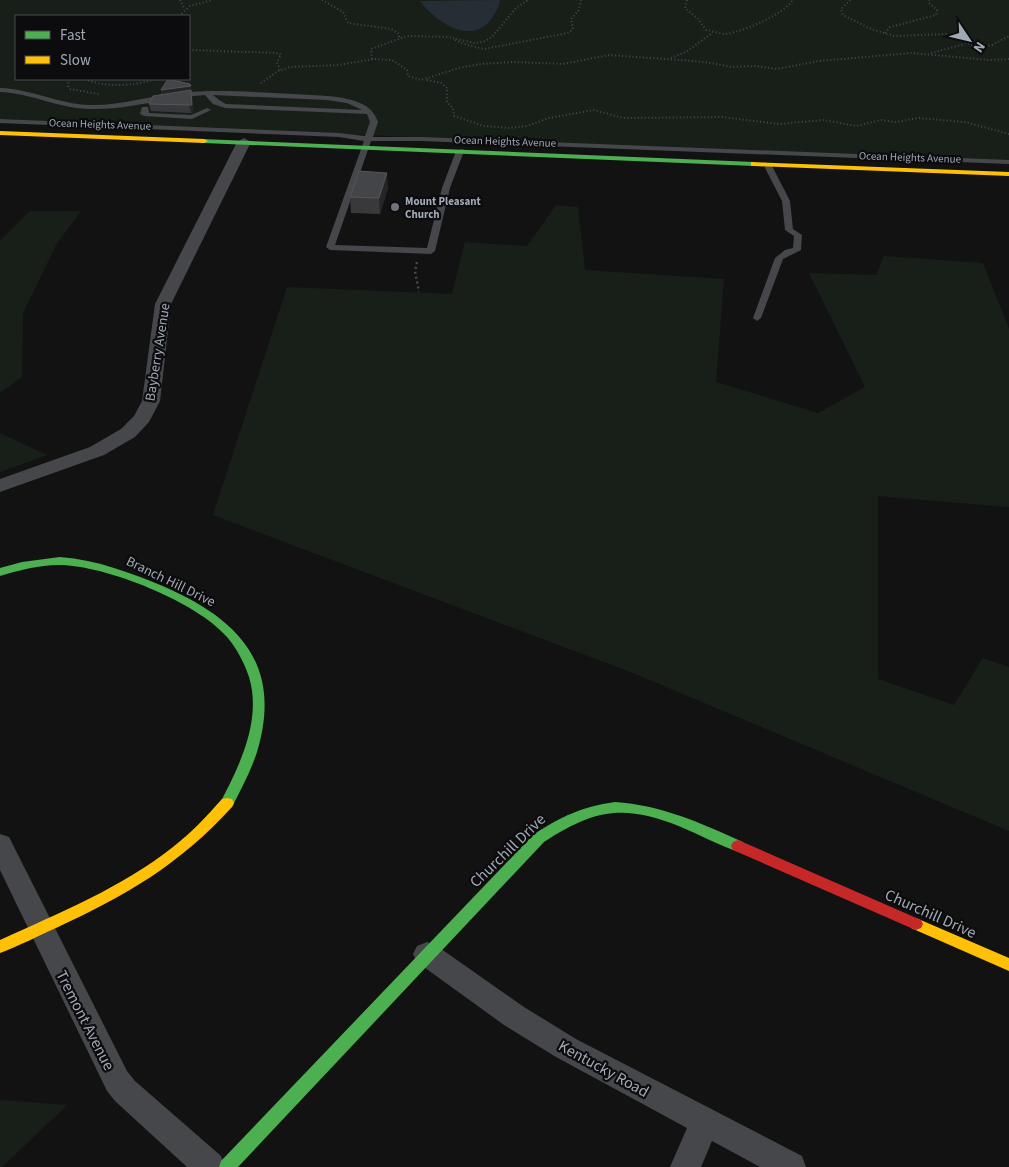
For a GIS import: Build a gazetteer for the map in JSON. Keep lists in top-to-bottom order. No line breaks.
{"streets":{"main road":["Ocean Heights Avenue","Branch Hill Drive","Churchill Drive"],"street":["Bayberry Avenue","Tremont Avenue","Kentucky Road"]},"crossings":[["Ocean Heights Avenue","Bayberry Avenue"],["Branch Hill Drive","Tremont Avenue"],["Churchill Drive","Kentucky Road"]],"places":["Mount Pleasant Church"],"legend":["Fast","Slow"],"north":"bottom right"}
